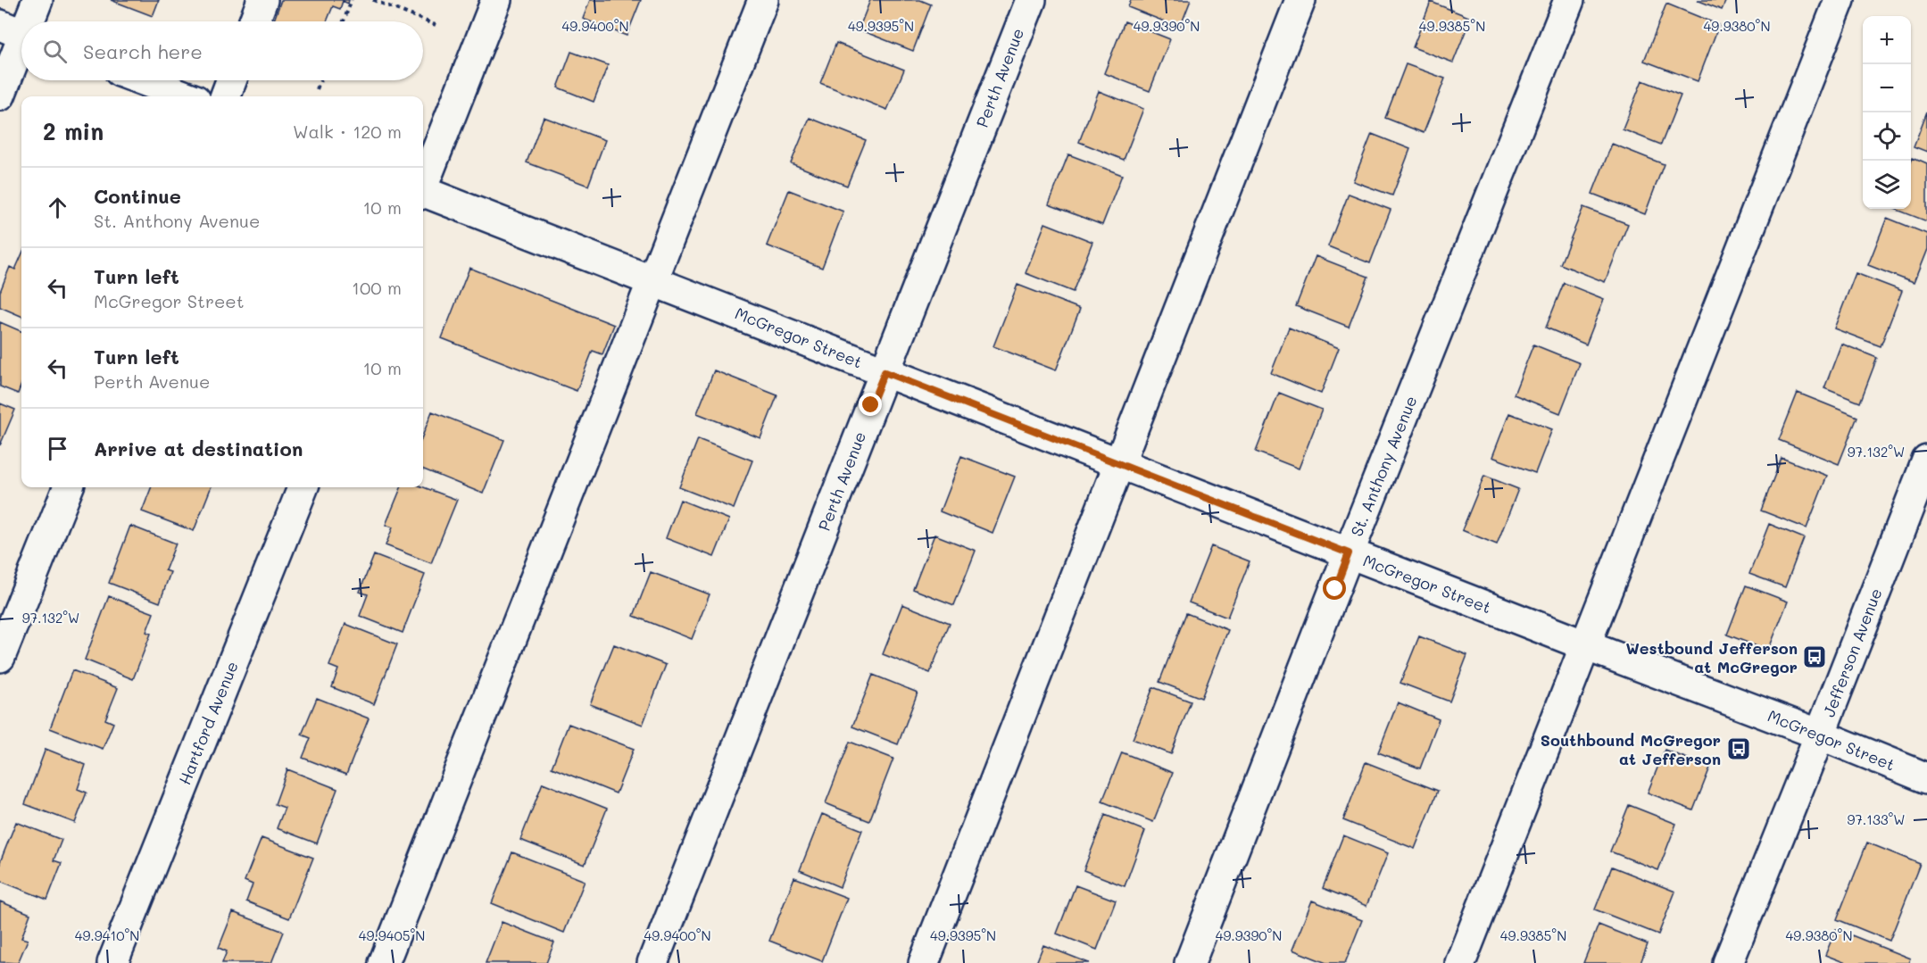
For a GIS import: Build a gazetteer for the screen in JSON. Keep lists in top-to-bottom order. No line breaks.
{"streets":{"street":["Perth Avenue","McGregor Street","St. Anthony Avenue","Jefferson Avenue","Hartford Avenue"]},"crossings":[["Perth Avenue","McGregor Street"],["McGregor Street","St. Anthony Avenue"],["McGregor Street","Jefferson Avenue"]],"places":{"bus stop":["Westbound Jefferson at McGregor","Southbound McGregor at Jefferson"]},"page":{"map_buttons":["+","−"],"search":"Search here","heading":["2 min","Walk · 120 m"],"list":[["Continue","St. Anthony Avenue","10 m"],["Turn left","McGregor Street","100 m"],["Turn left","Perth Avenue","10 m"],"Arrive at destination"]},"coordinates":["49.9400°N","49.9395°N","49.9390°N","49.9385°N","49.9380°N","97.132°W","97.133°W","49.9410°N","49.9405°N"]}
